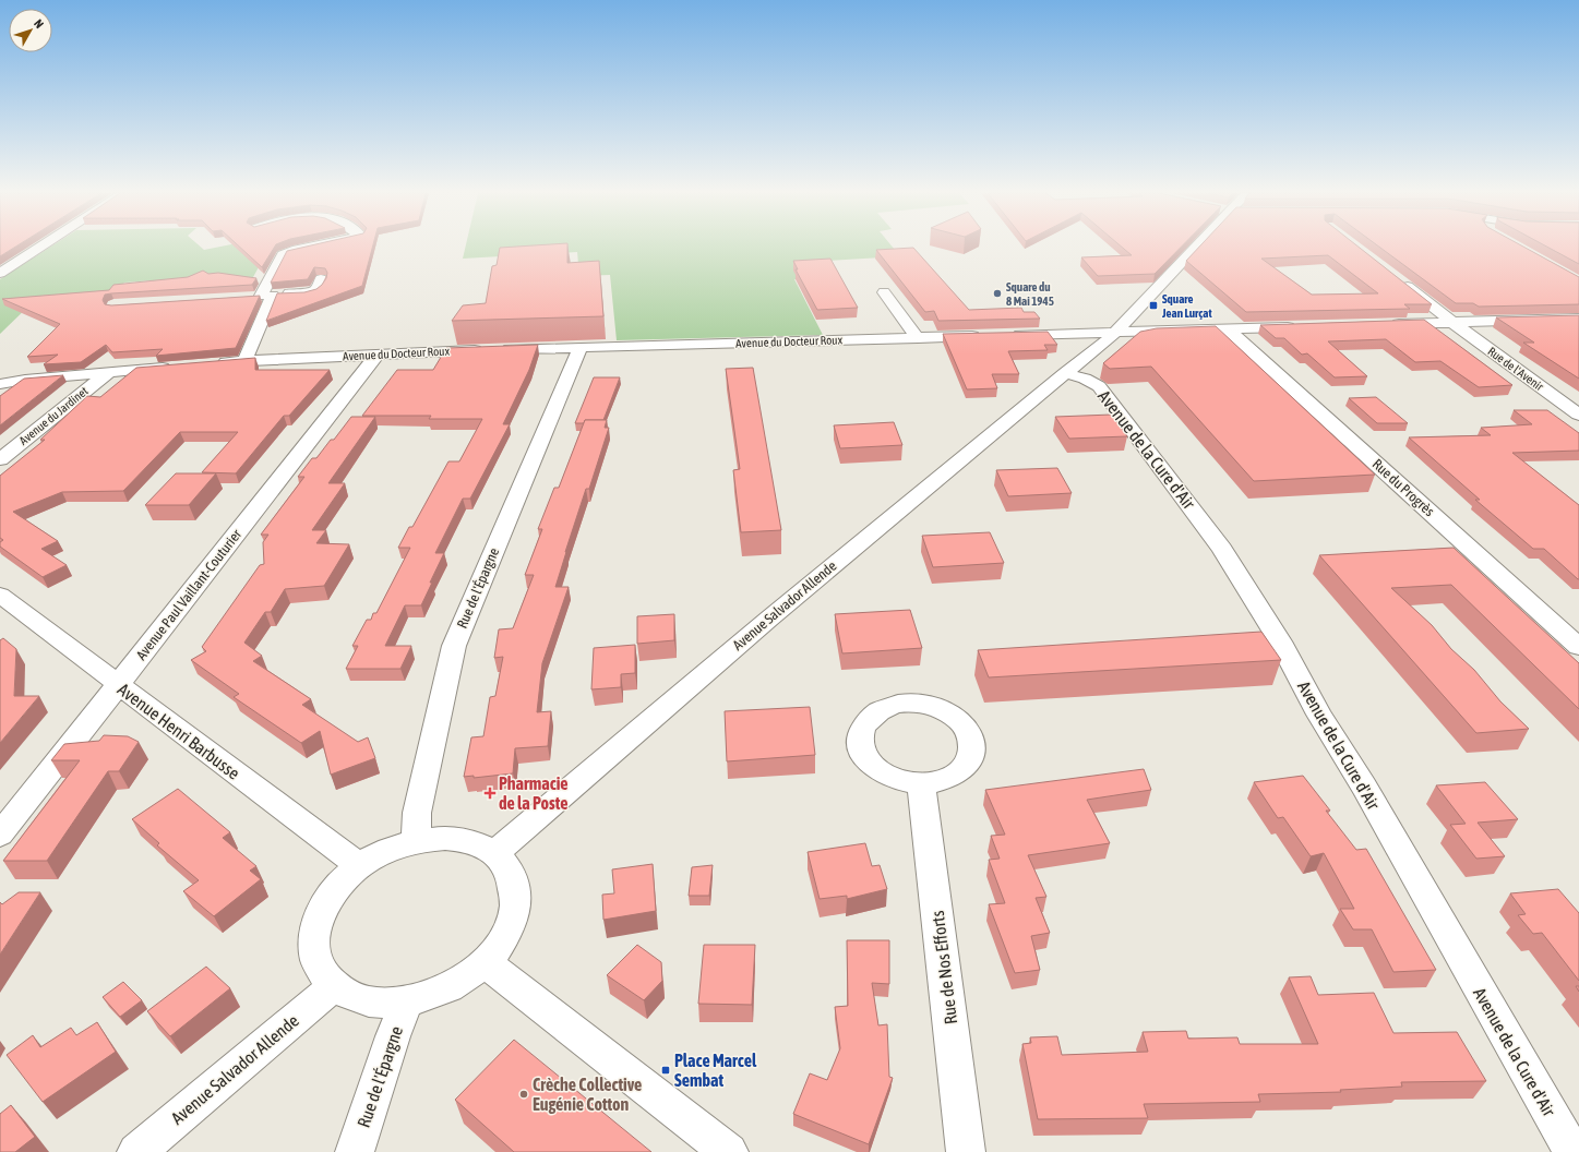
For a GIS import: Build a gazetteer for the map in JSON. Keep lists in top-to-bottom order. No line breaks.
{"streets":{"street":["Avenue du Docteur Roux","Rue de l'Avenir","Avenue du Jardinet","Avenue de la Cure d'Air","Rue du Progrès","Rue de l'Épargne","Avenue Paul Vaillant-Couturier","Avenue Salvador Allende","Avenue Henri Barbusse","Rue de Nos Efforts"]},"crossings":[["Avenue du Docteur Roux","Rue de l'Épargne"],["Avenue du Docteur Roux","Avenue Paul Vaillant-Couturier"],["Avenue de la Cure d'Air","Avenue Salvador Allende"],["Avenue Paul Vaillant-Couturier","Avenue Henri Barbusse"]],"places":{"other":["Square du 8 Mai 1945","Crèche Collective Eugénie Cotton"],"transit":["Square Jean Lurçat","Place Marcel Sembat"],"health":["Pharmacie de la Poste"]},"north":"top right"}
